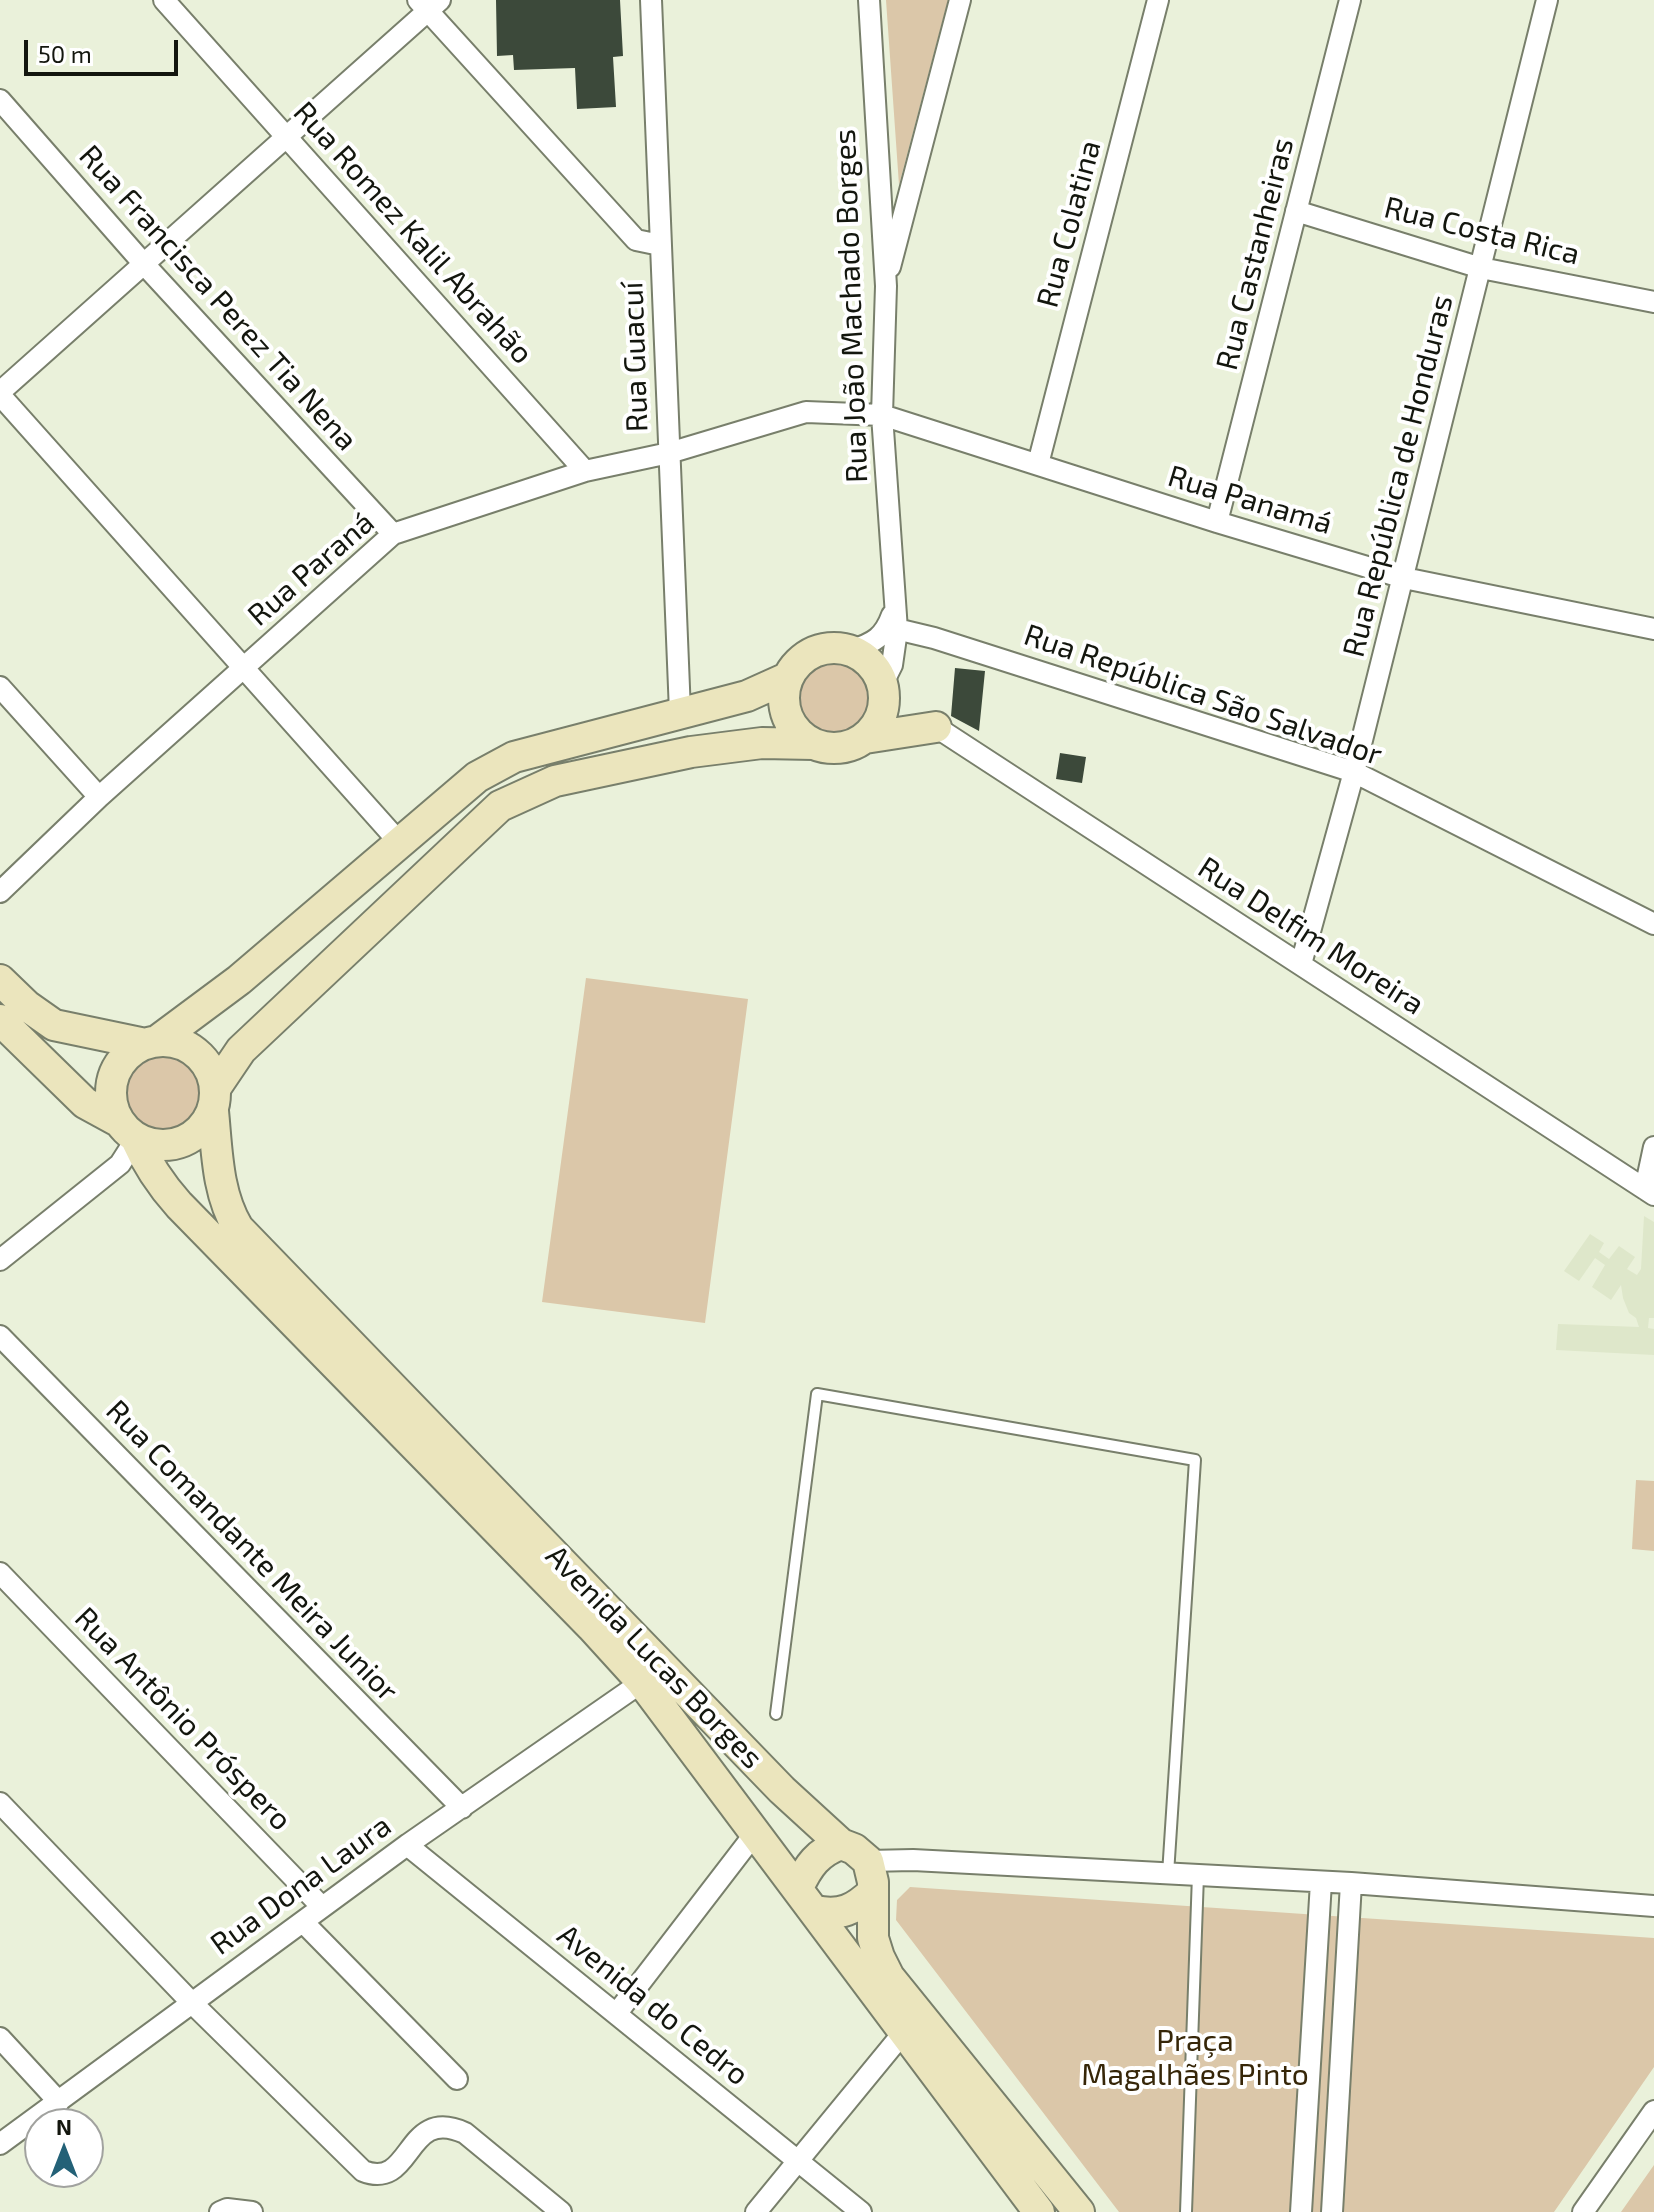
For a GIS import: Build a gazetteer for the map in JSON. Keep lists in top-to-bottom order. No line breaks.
{"streets":{"street":["Rua Colatina","Rua Costa Rica","Rua Romez Kalil Abrahão","Rua Castanheiras","Rua Francisca Perez Tia Nena","Rua João Machado Borges","Rua Guacuí","Rua República de Honduras","Rua Panamá","Rua Paraná","Rua República São Salvador","Rua Delfim Moreira","Rua Comandante Meira Junior","Avenida Lucas Borges","Rua Antônio Próspero","Rua Dona Laura","Avenida do Cedro"]},"crossings":[["Rua Colatina","Rua Panamá"],["Rua Costa Rica","Rua Castanheiras"],["Rua Costa Rica","Rua República de Honduras"],["Rua Romez Kalil Abrahão","Rua Paraná"],["Rua Castanheiras","Rua Panamá"],["Rua Francisca Perez Tia Nena","Rua Paraná"],["Rua João Machado Borges","Rua Panamá"],["Rua João Machado Borges","Rua Paraná"],["Rua João Machado Borges","Rua República São Salvador"],["Rua Guacuí","Rua Paraná"],["Rua República de Honduras","Rua Panamá"],["Rua República de Honduras","Rua República São Salvador"],["Rua República de Honduras","Rua Delfim Moreira"],["Rua Panamá","Rua Paraná"],["Rua Comandante Meira Junior","Rua Dona Laura"],["Avenida Lucas Borges","Rua Dona Laura"],["Rua Antônio Próspero","Rua Dona Laura"],["Rua Dona Laura","Avenida do Cedro"]],"parks":["Praça Magalhães Pinto"],"scale_bar":"50 m","north":"top"}
